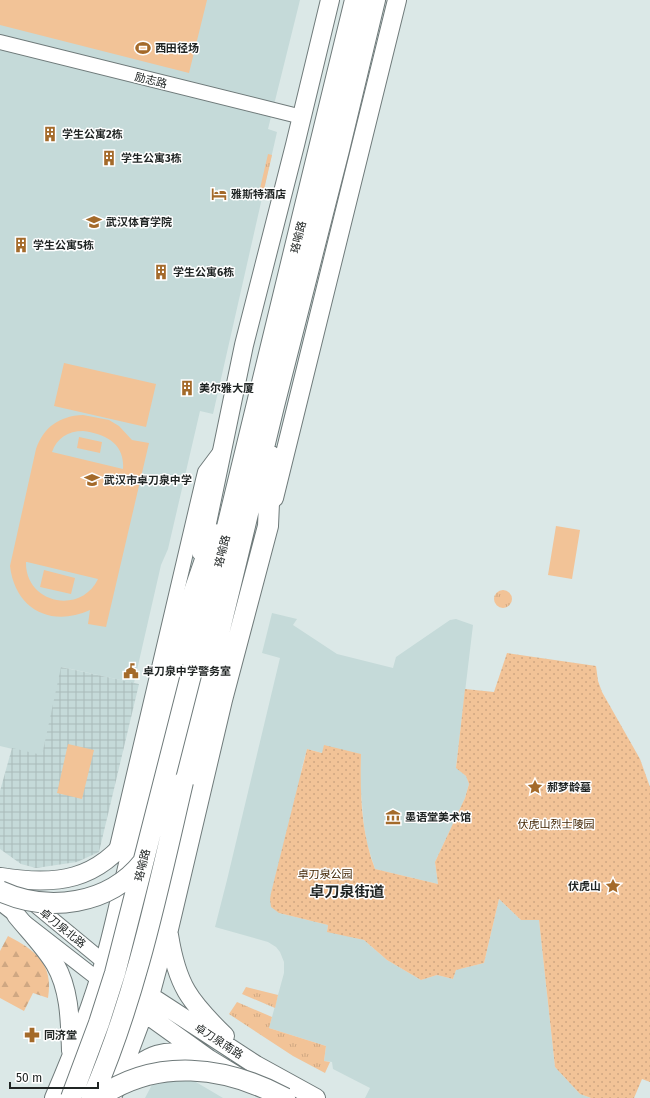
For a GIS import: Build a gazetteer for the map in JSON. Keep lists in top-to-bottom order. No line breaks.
{"streets":{"highway":["珞喻路"],"main road":["卓刀泉北路","卓刀泉南路"],"street":["励志路"]},"crossings":[["卓刀泉北路","卓刀泉南路"]],"districts":["卓刀泉街道"],"parks":["伏虎山烈士陵园","卓刀泉公园"],"places":{"sports":["西田径场"],"building":["学生公寓2栋","学生公寓3栋","学生公寓5栋","学生公寓6栋","美尔雅大厦"],"hotel":["雅斯特酒店"],"school or university":["武汉体育学院","武汉市卓刀泉中学"],"public building":["卓刀泉中学警务室"],"place":["郝梦龄墓","伏虎山"],"museum":["墨语堂美术馆"],"pharmacy":["同济堂"]},"scale_bar":"50 m"}
